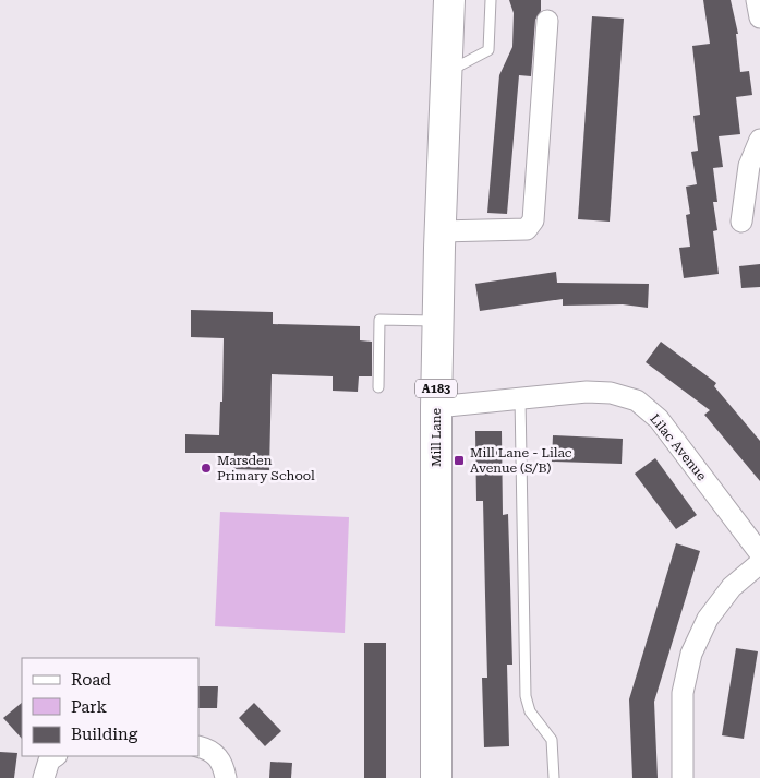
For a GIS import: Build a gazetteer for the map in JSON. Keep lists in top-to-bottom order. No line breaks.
{"streets":{"main road":["A183","Mill Lane"],"street":["Lilac Avenue"]},"crossings":[["Mill Lane","Lilac Avenue"]],"places":{"transit":["Mill Lane - Lilac Avenue (S/B)"],"other":["Marsden Primary School"]},"legend":["Road","Park","Building"]}
